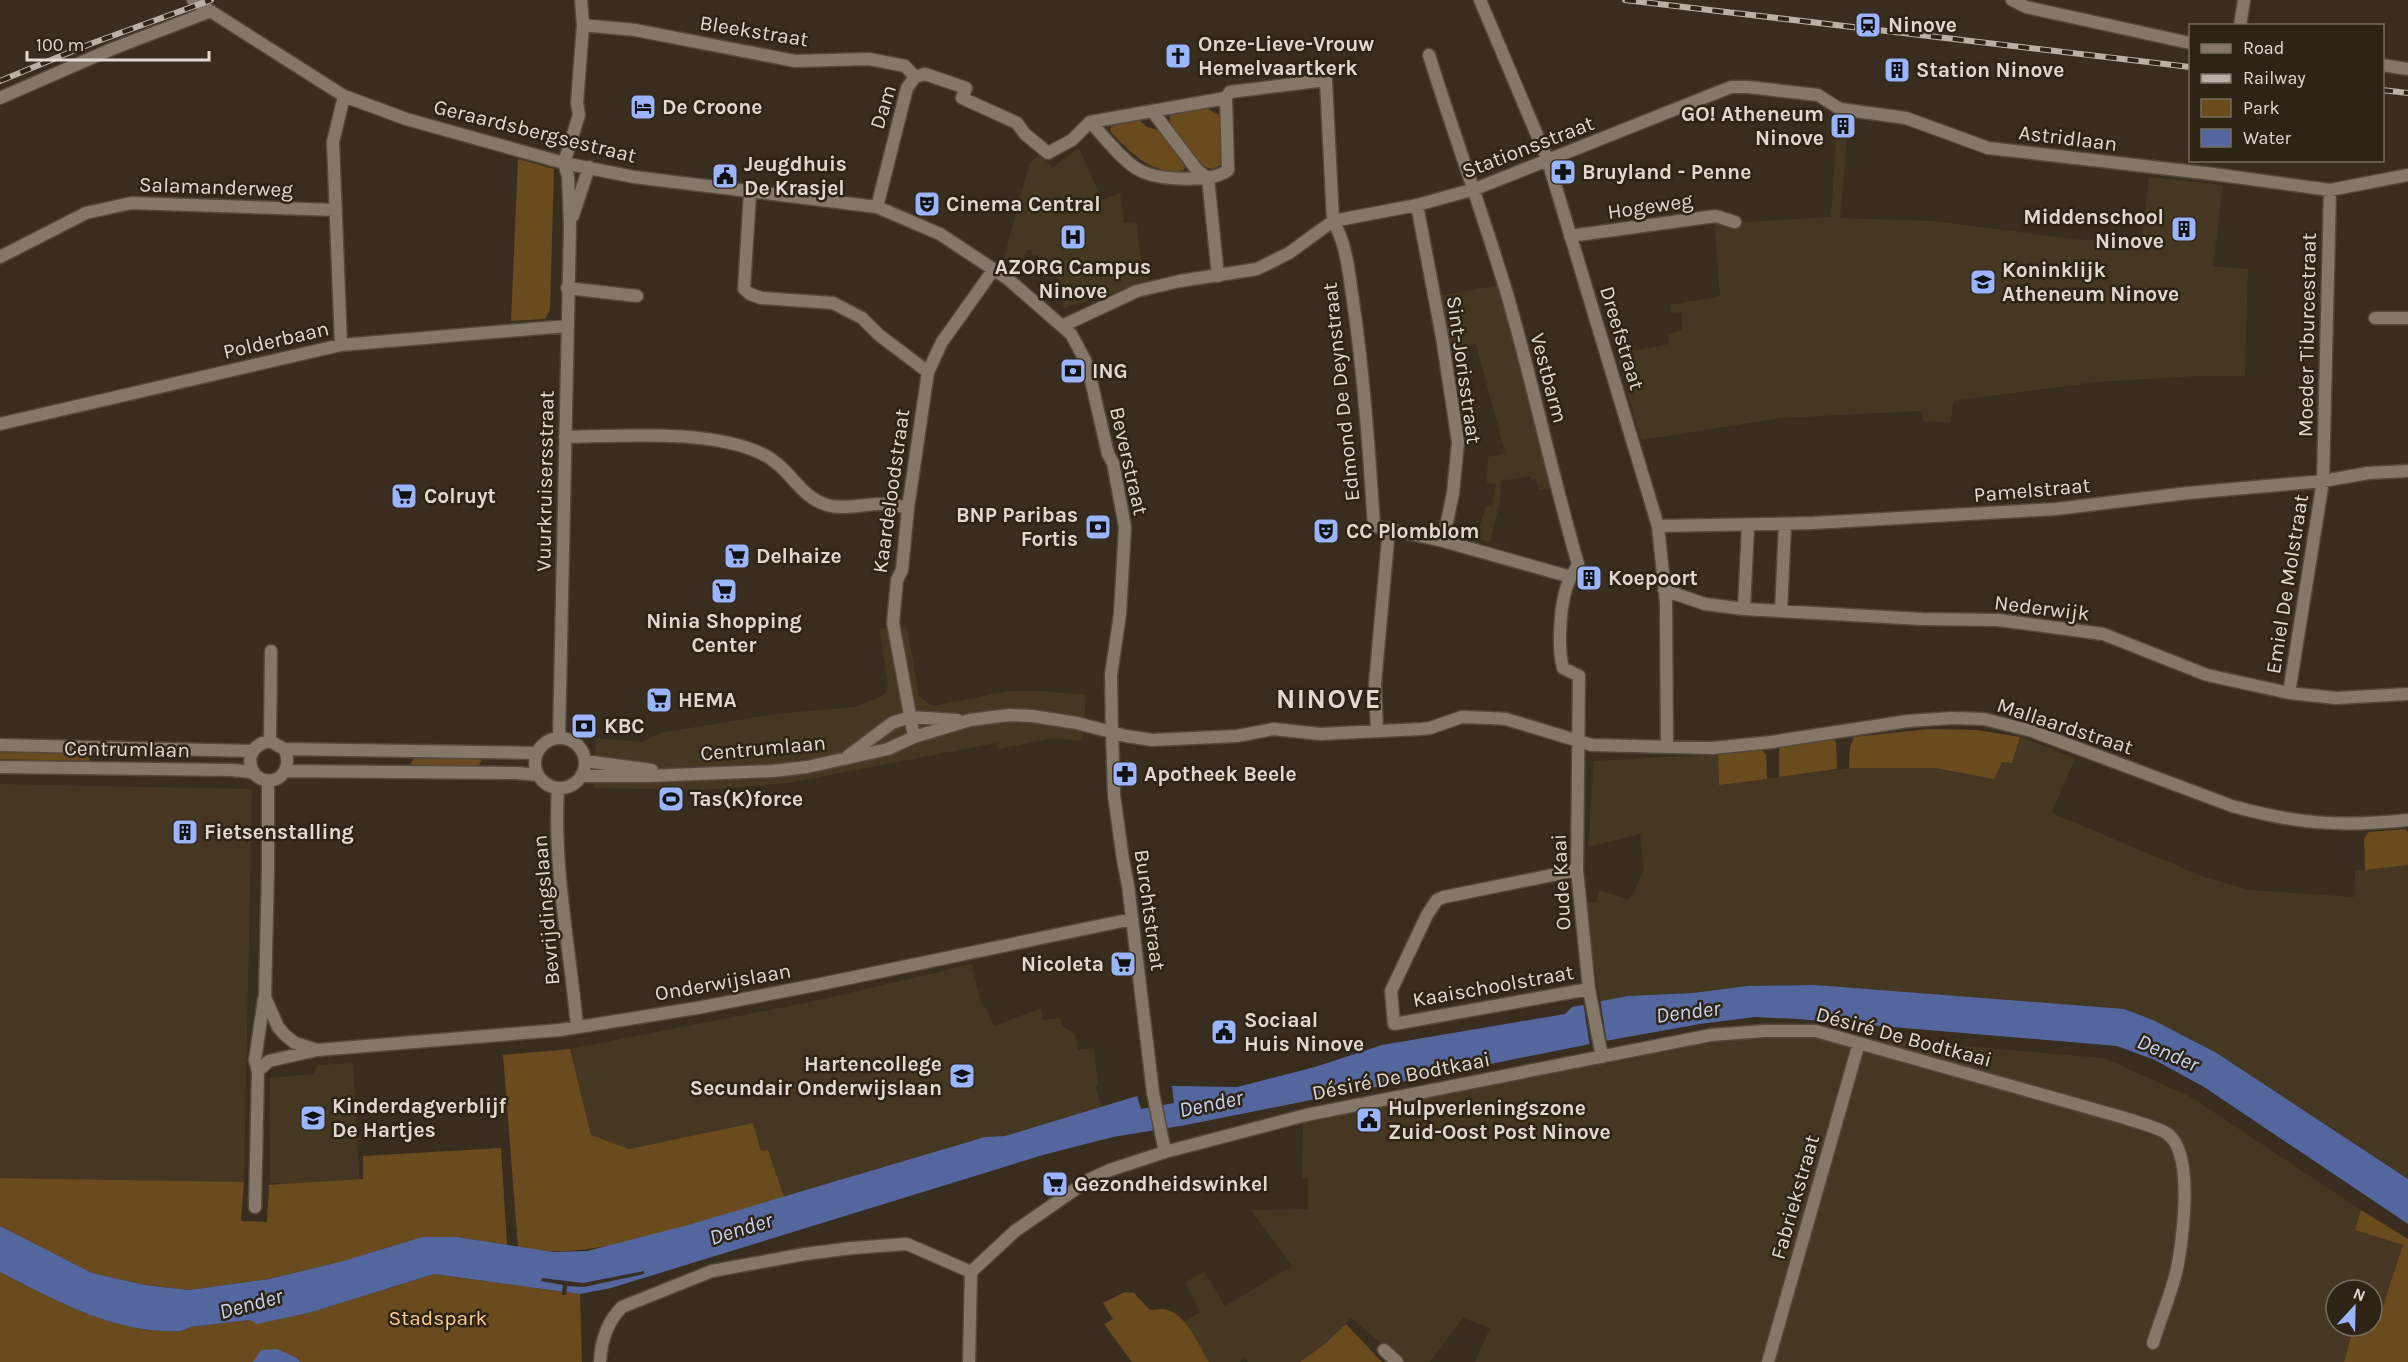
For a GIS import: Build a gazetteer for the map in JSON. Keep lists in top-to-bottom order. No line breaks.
{"streets":{"street":["Bleekstraat","Dam","Geraardsbergsestraat","Astridlaan","Stationsstraat","Salamanderweg","Hogeweg","Moeder Tiburcestraat","Dreefstraat","Polderbaan","Sint-Jorisstraat","Vestbarm","Edmond De Deynstraat","Beverstraat","Vuurkruisersstraat","Pamelstraat","Kaardeloodstraat","Emiel De Molstraat","Nederwijk","Mallaardstraat","Centrumlaan","Oude Kaai","Bevrijdingslaan","Burchtstraat","Onderwijslaan","Kaaischoolstraat","Désiré De Bodtkaai","Fabriekstraat"]},"crossings":[["Bleekstraat","Dam"],["Dam","Geraardsbergsestraat"],["Geraardsbergsestraat","Beverstraat"],["Geraardsbergsestraat","Vuurkruisersstraat"],["Geraardsbergsestraat","Kaardeloodstraat"],["Astridlaan","Stationsstraat"],["Astridlaan","Moeder Tiburcestraat"],["Stationsstraat","Dreefstraat"],["Stationsstraat","Sint-Jorisstraat"],["Stationsstraat","Vestbarm"],["Stationsstraat","Edmond De Deynstraat"],["Hogeweg","Dreefstraat"],["Moeder Tiburcestraat","Pamelstraat"],["Moeder Tiburcestraat","Emiel De Molstraat"],["Dreefstraat","Pamelstraat"],["Dreefstraat","Nederwijk"],["Dreefstraat","Mallaardstraat"],["Polderbaan","Vuurkruisersstraat"],["Vestbarm","Mallaardstraat"],["Vestbarm","Oude Kaai"],["Beverstraat","Kaardeloodstraat"],["Beverstraat","Centrumlaan"],["Beverstraat","Burchtstraat"],["Vuurkruisersstraat","Centrumlaan"],["Vuurkruisersstraat","Bevrijdingslaan"],["Pamelstraat","Emiel De Molstraat"],["Kaardeloodstraat","Centrumlaan"],["Emiel De Molstraat","Nederwijk"],["Mallaardstraat","Centrumlaan"],["Mallaardstraat","Oude Kaai"],["Centrumlaan","Bevrijdingslaan"],["Centrumlaan","Burchtstraat"],["Centrumlaan","Onderwijslaan"],["Oude Kaai","Kaaischoolstraat"],["Oude Kaai","Désiré De Bodtkaai"],["Bevrijdingslaan","Onderwijslaan"],["Burchtstraat","Onderwijslaan"],["Burchtstraat","Désiré De Bodtkaai"],["Désiré De Bodtkaai","Fabriekstraat"]],"districts":["NINOVE"],"water":["Dender"],"parks":["Stadspark"],"places":{"station":["Ninove"],"church":["Onze-Lieve-Vrouw Hemelvaartkerk"],"building":["Station Ninove","GO! Atheneum Ninove","Middenschool Ninove","Koepoort","Fietsenstalling"],"hotel":["De Croone"],"pharmacy":["Bruyland - Penne","Apotheek Beele"],"public building":["Jeugdhuis De Krasjel","Sociaal Huis Ninove","Hulpverleningszone Zuid-Oost Post Ninove"],"theatre":["Cinema Central","CC Plomblom"],"hospital":["AZORG Campus Ninove"],"school or university":["Koninklijk Atheneum Ninove","Hartencollege Secundair Onderwijslaan","Kinderdagverblijf De Hartjes"],"bank":["ING","BNP Paribas Fortis","KBC"],"supermarket":["Colruyt","Delhaize","Ninia Shopping Center","HEMA","Nicoleta","Gezondheidswinkel"],"sports":["Tas(K)force"]},"legend":["Road","Railway","Park","Water"],"scale_bar":"100 m","north":"top"}
